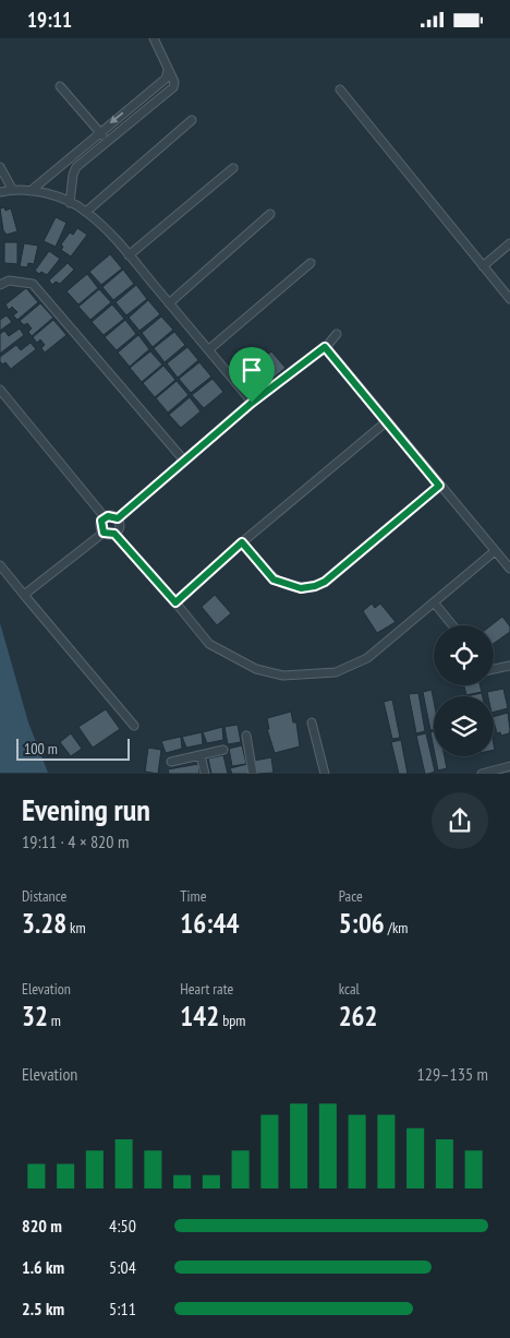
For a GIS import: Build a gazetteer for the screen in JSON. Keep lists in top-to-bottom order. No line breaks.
{"scale_bar":"100 m","page":{"status":"19:11","scale":"100 m","heading":["Evening run","19:11 · 4 × 820 m"],"stats":[["Distance","3.28 km"],["Time","16:44"],["Pace","5:06 /km"],["Elevation","32 m"],["Heart rate","142 bpm"],["kcal","262"]],"chart":["Elevation","129–135 m"],"list":[{"name":"820 m","note":"4:50"},{"name":"1.6 km","note":"5:04"},{"name":"2.5 km","note":"5:11"}]}}
